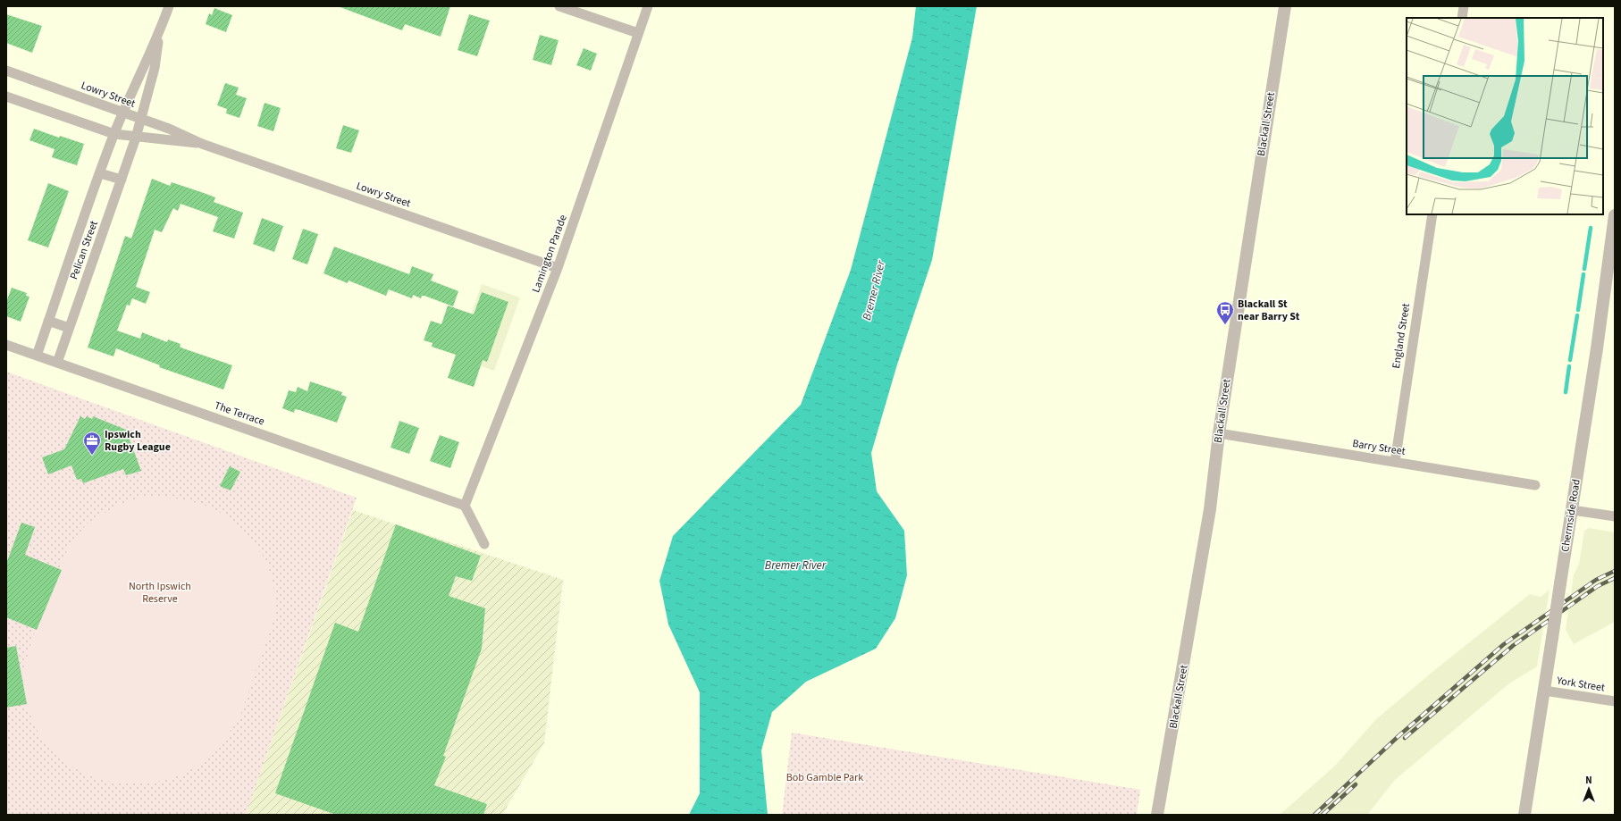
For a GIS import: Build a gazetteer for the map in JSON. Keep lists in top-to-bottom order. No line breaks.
{"streets":{"street":["Lowry Street","Blackall Street","Pelican Street","Lamington Parade","England Street","The Terrace","Barry Street","Chermside Road","York Street"]},"crossings":[["Lowry Street","Pelican Street"],["Lowry Street","Lamington Parade"],["Blackall Street","Barry Street"],["Pelican Street","The Terrace"],["Lamington Parade","The Terrace"],["England Street","Barry Street"],["Chermside Road","York Street"]],"water":["Bremer River"],"parks":["North Ipswich Reserve","Bob Gamble Park"],"places":{"bus stop":["Blackall St near Barry St"],"office":["Ipswich Rugby League"]},"north":"top"}
